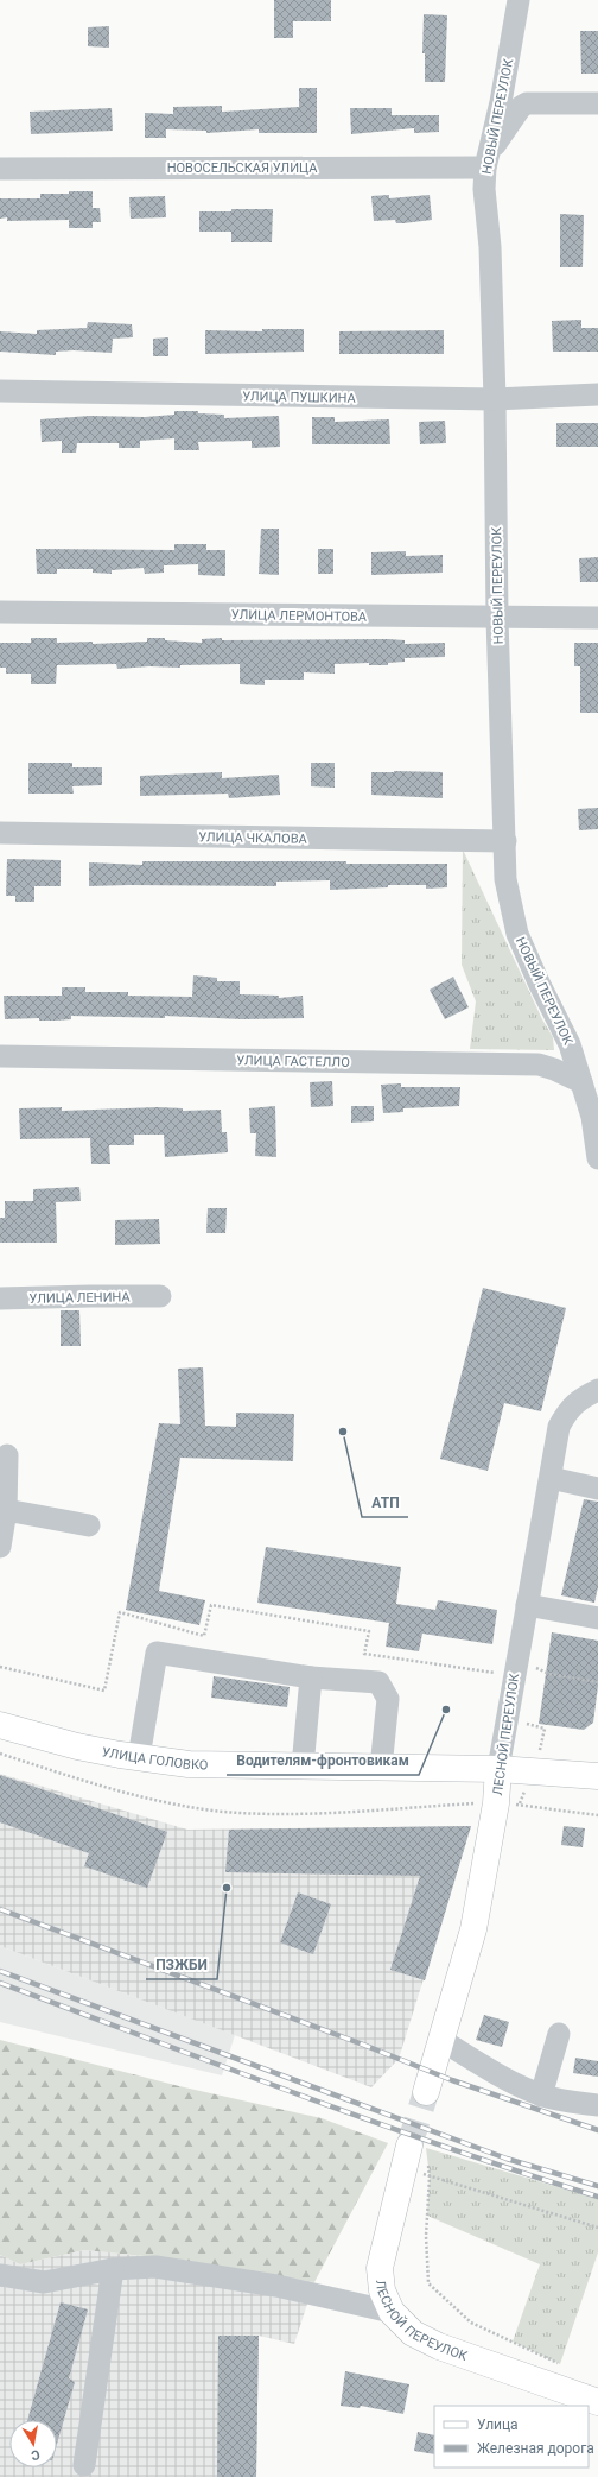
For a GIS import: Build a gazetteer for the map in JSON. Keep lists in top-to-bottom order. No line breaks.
{"streets":{"main road":["ЛЕСНОЙ ПЕРЕУЛОК","УЛИЦА ГОЛОВКО"],"street":["НОВЫЙ ПЕРЕУЛОК","НОВОСЕЛЬСКАЯ УЛИЦА","УЛИЦА ПУШКИНА","УЛИЦА ЛЕРМОНТОВА","УЛИЦА ЧКАЛОВА","УЛИЦА ГАСТЕЛЛО","УЛИЦА ЛЕНИНА"]},"crossings":[["НОВЫЙ ПЕРЕУЛОК","НОВОСЕЛЬСКАЯ УЛИЦА"],["НОВЫЙ ПЕРЕУЛОК","УЛИЦА ПУШКИНА"],["НОВЫЙ ПЕРЕУЛОК","УЛИЦА ЛЕРМОНТОВА"],["НОВЫЙ ПЕРЕУЛОК","УЛИЦА ЧКАЛОВА"],["НОВЫЙ ПЕРЕУЛОК","УЛИЦА ГАСТЕЛЛО"],["ЛЕСНОЙ ПЕРЕУЛОК","УЛИЦА ГОЛОВКО"]],"places":["АТП","Водителям-фронтовикам","ПЗЖБИ"],"legend":["Улица","Железная дорога"],"north":"bottom"}
